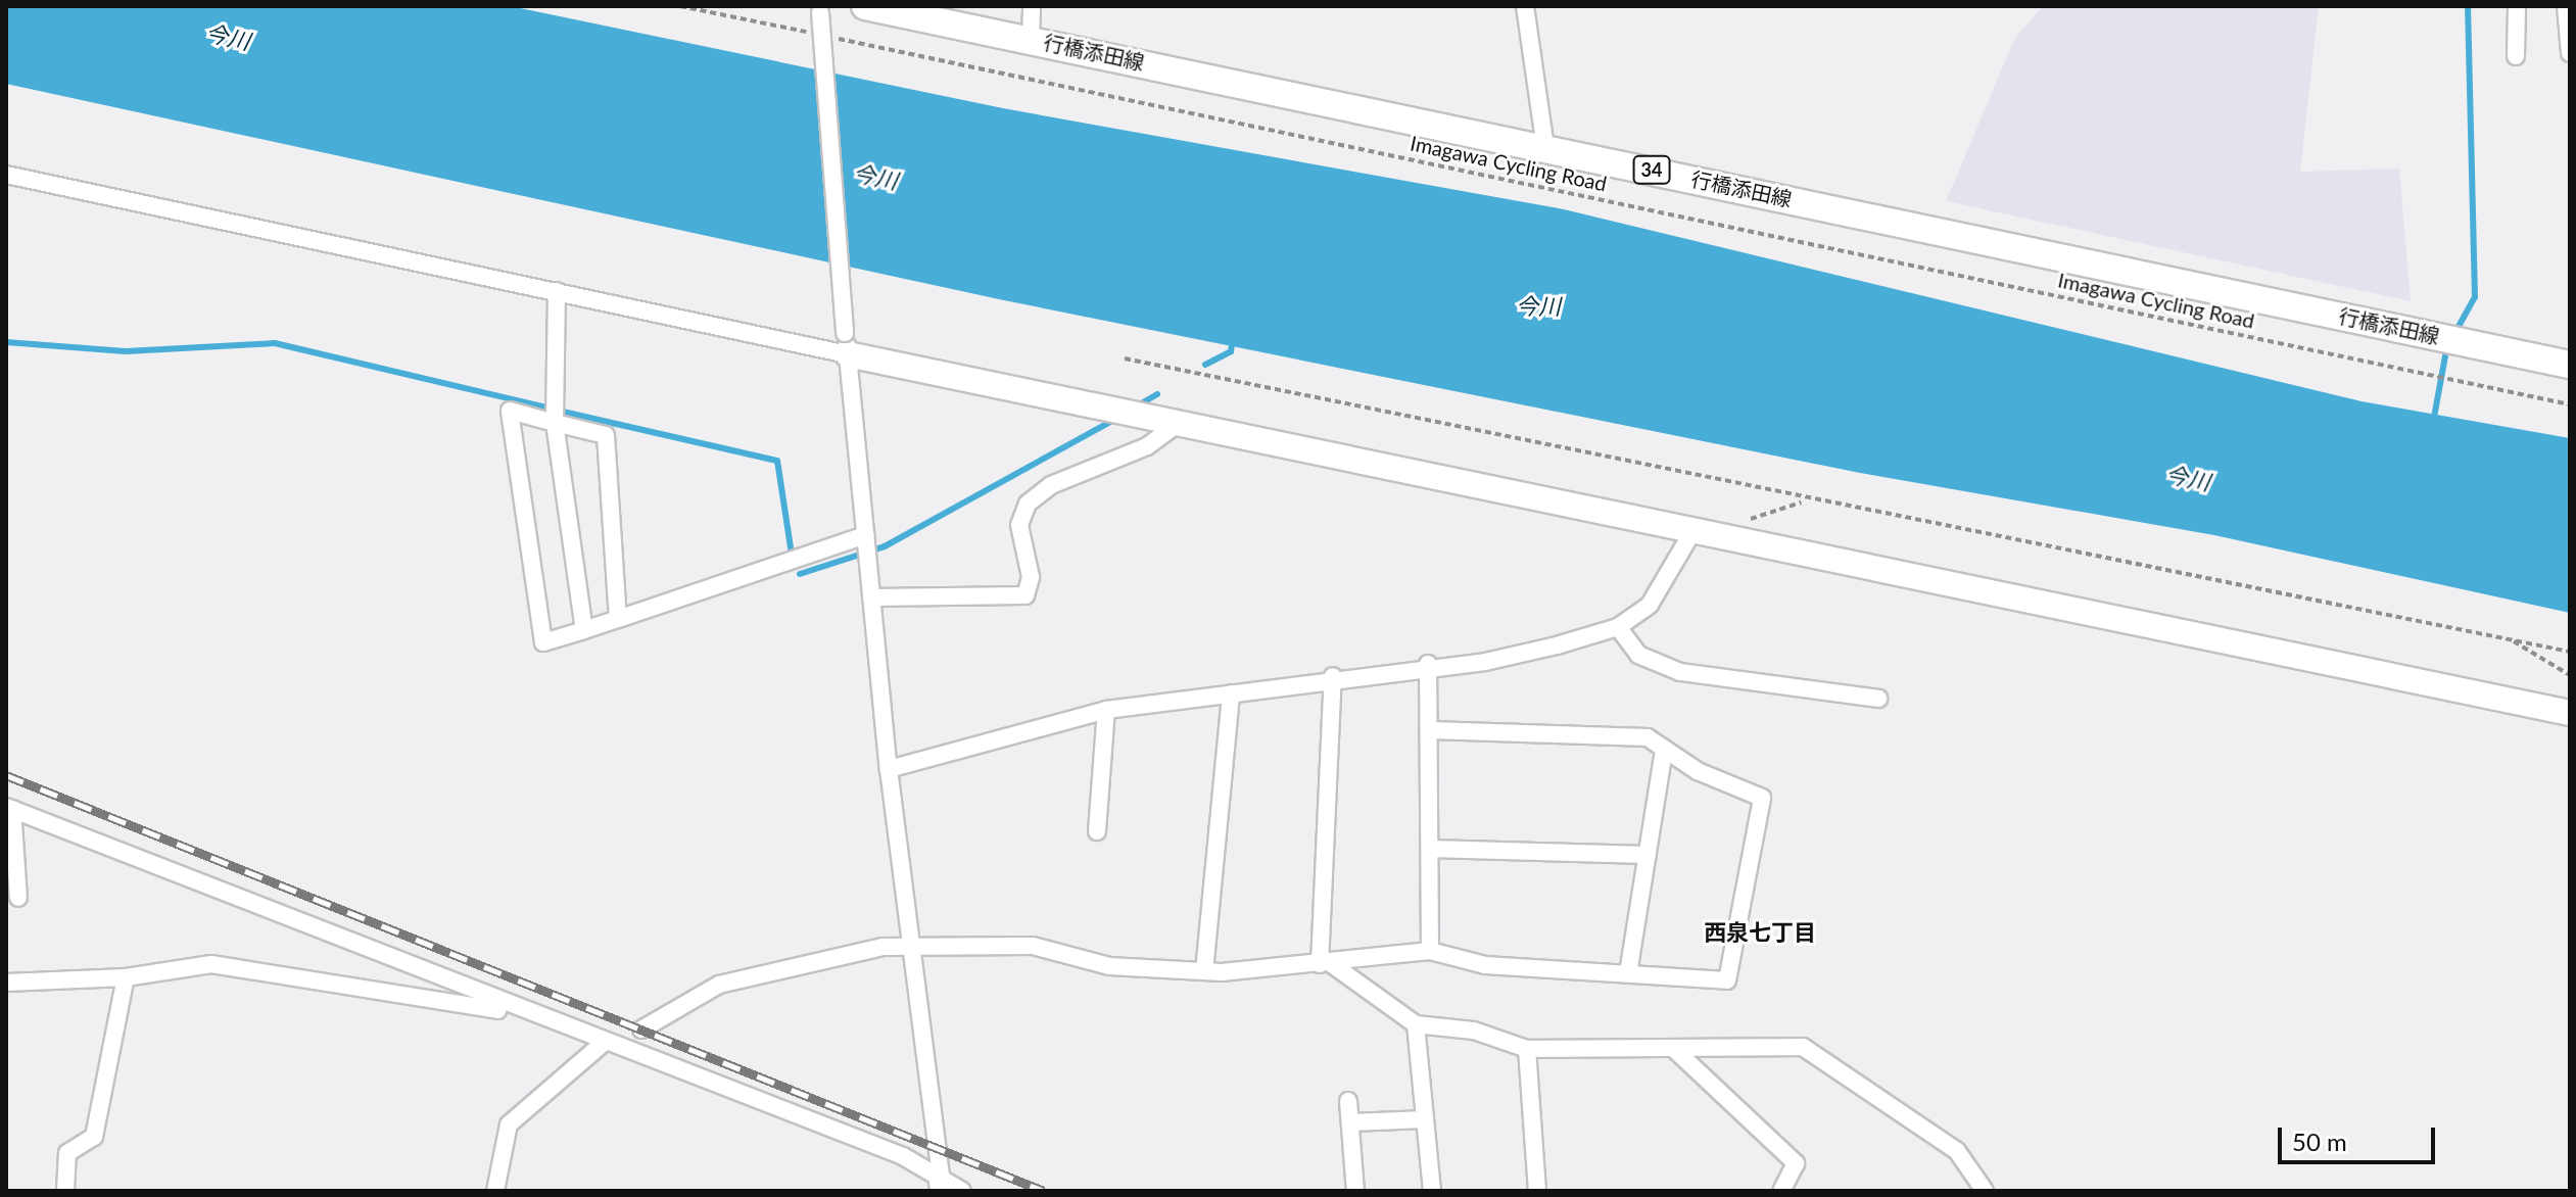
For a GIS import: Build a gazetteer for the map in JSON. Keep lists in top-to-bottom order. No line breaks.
{"streets":{"main road":["行橋添田線","34"],"path":["Imagawa Cycling Road"]},"districts":["西泉七丁目"],"water":["今川"],"scale_bar":"50 m"}
